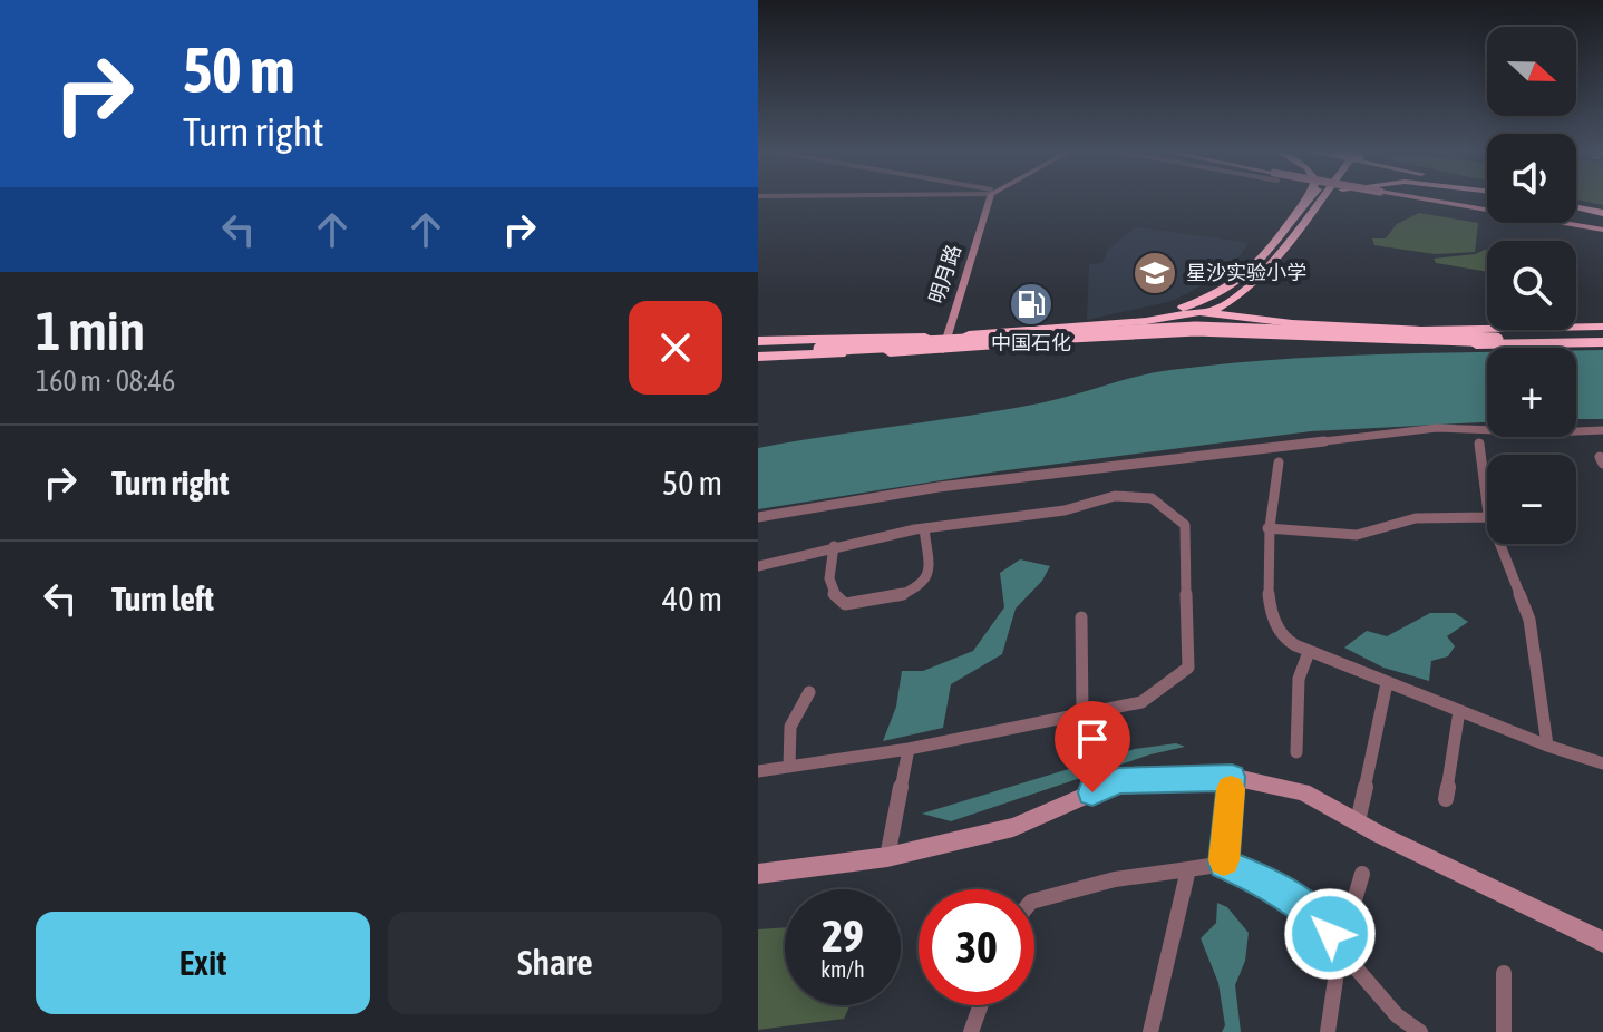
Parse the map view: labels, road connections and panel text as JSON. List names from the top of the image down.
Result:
{
  "streets": {
    "street": ["明月路"]
  },
  "places": {
    "school or university": ["星沙实验小学"],
    "fuel station": ["中国石化"]
  },
  "north": "right",
  "page": {
    "turn": ["50 m", "Turn right"],
    "map_buttons": ["+", "−"],
    "heading": ["1 min", "160 m · 08:46"],
    "list": [
      {
        "name": "Turn right",
        "value": "50 m"
      },
      {
        "name": "Turn left",
        "value": "40 m"
      }
    ],
    "speed": "29 km/h",
    "limit": "30",
    "buttons": ["Exit", "Share"]
  }
}
